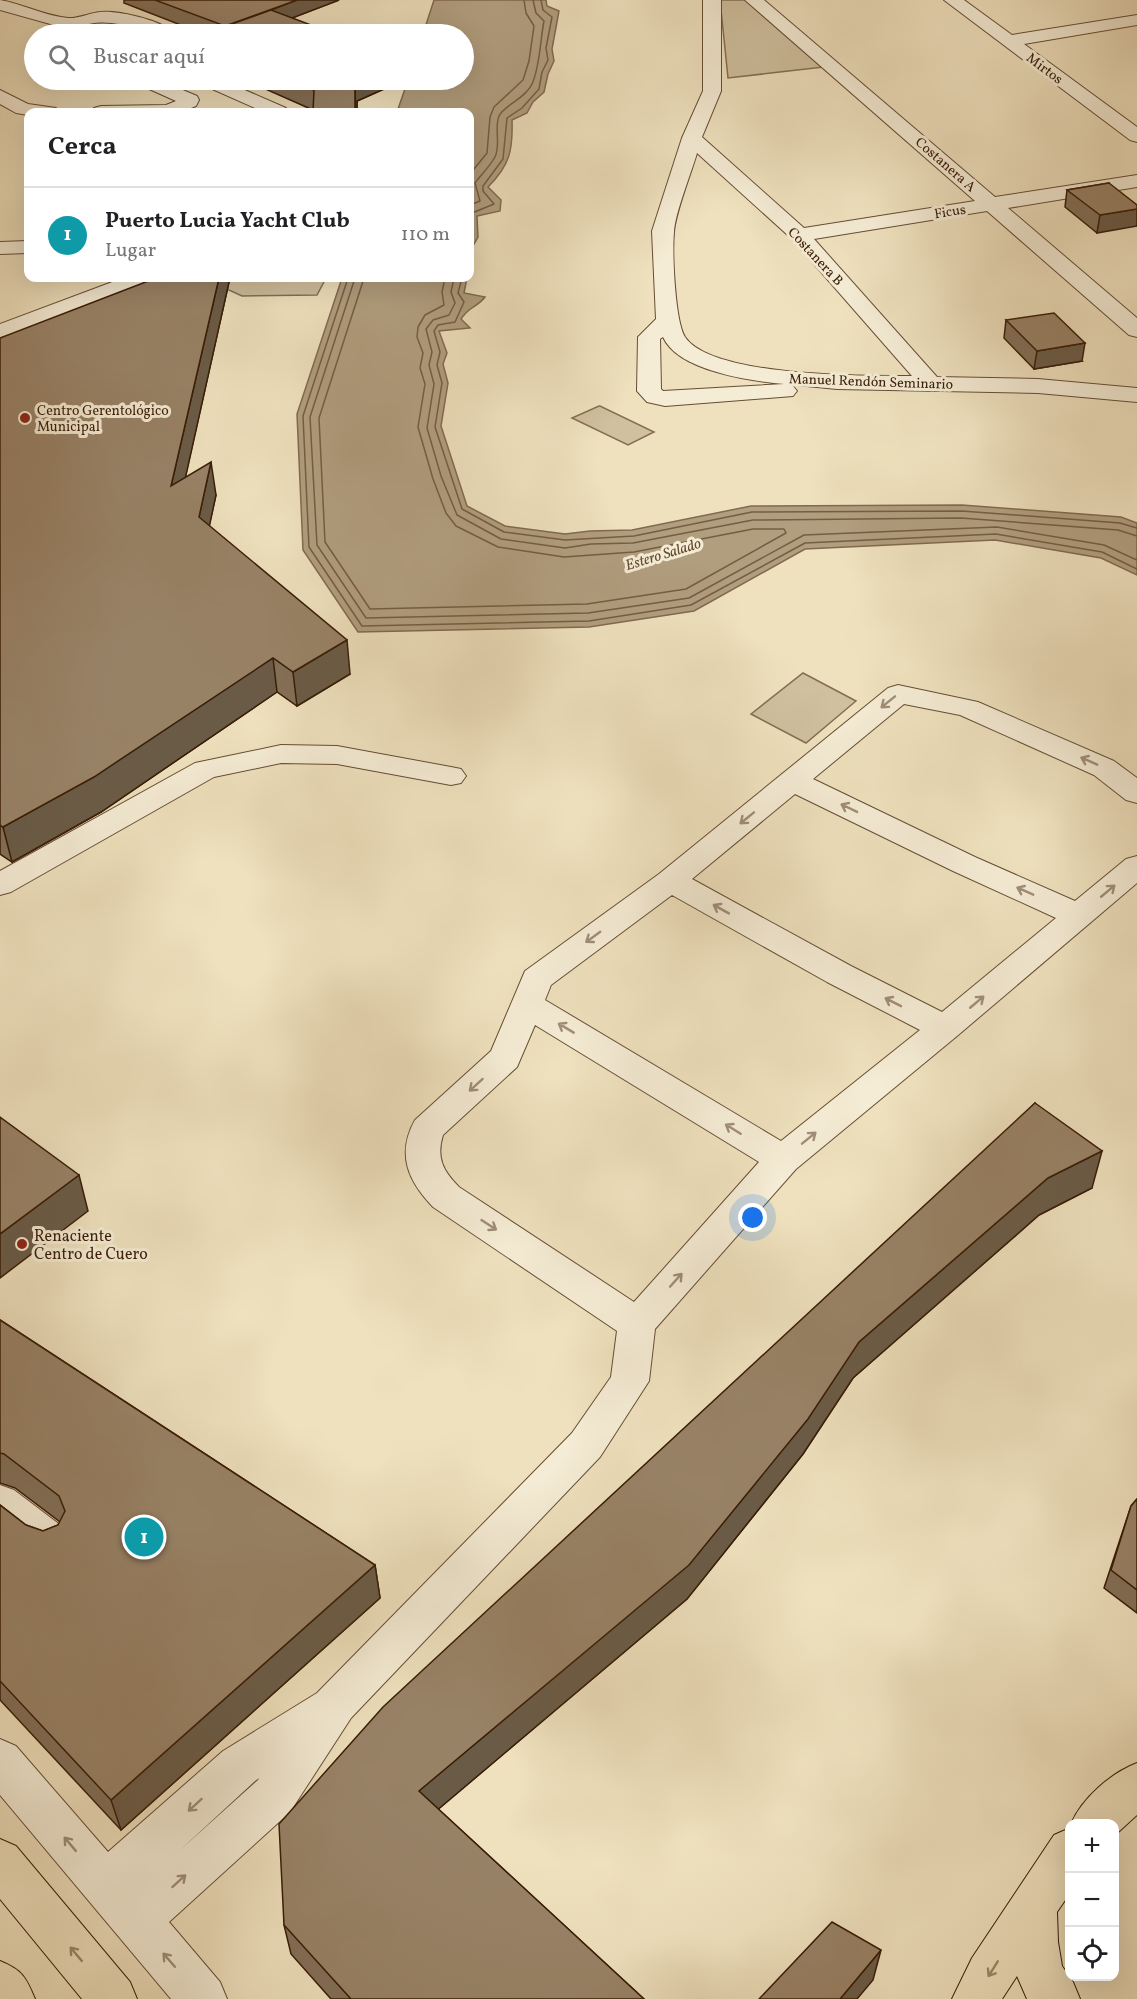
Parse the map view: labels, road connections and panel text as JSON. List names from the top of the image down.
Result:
{
  "streets": {
    "street": [
      "Mirtos",
      "Costanera A",
      "Ficus",
      "Costanera B",
      "Manuel Rendón Seminario"
    ]
  },
  "crossings": [
    ["Costanera A", "Ficus"],
    ["Ficus", "Costanera B"],
    ["Costanera B", "Manuel Rendón Seminario"]
  ],
  "water": ["Estero Salado"],
  "places": ["Centro Gerentológico Municipal", "Renaciente Centro de Cuero"],
  "page": {
    "search": "Buscar aquí",
    "heading": "Cerca",
    "list": [
      {
        "mark": "1",
        "name": "Puerto Lucia Yacht Club",
        "note": "Lugar",
        "value": "110 m"
      }
    ],
    "pins": "1",
    "map_buttons": ["+", "−"]
  }
}
